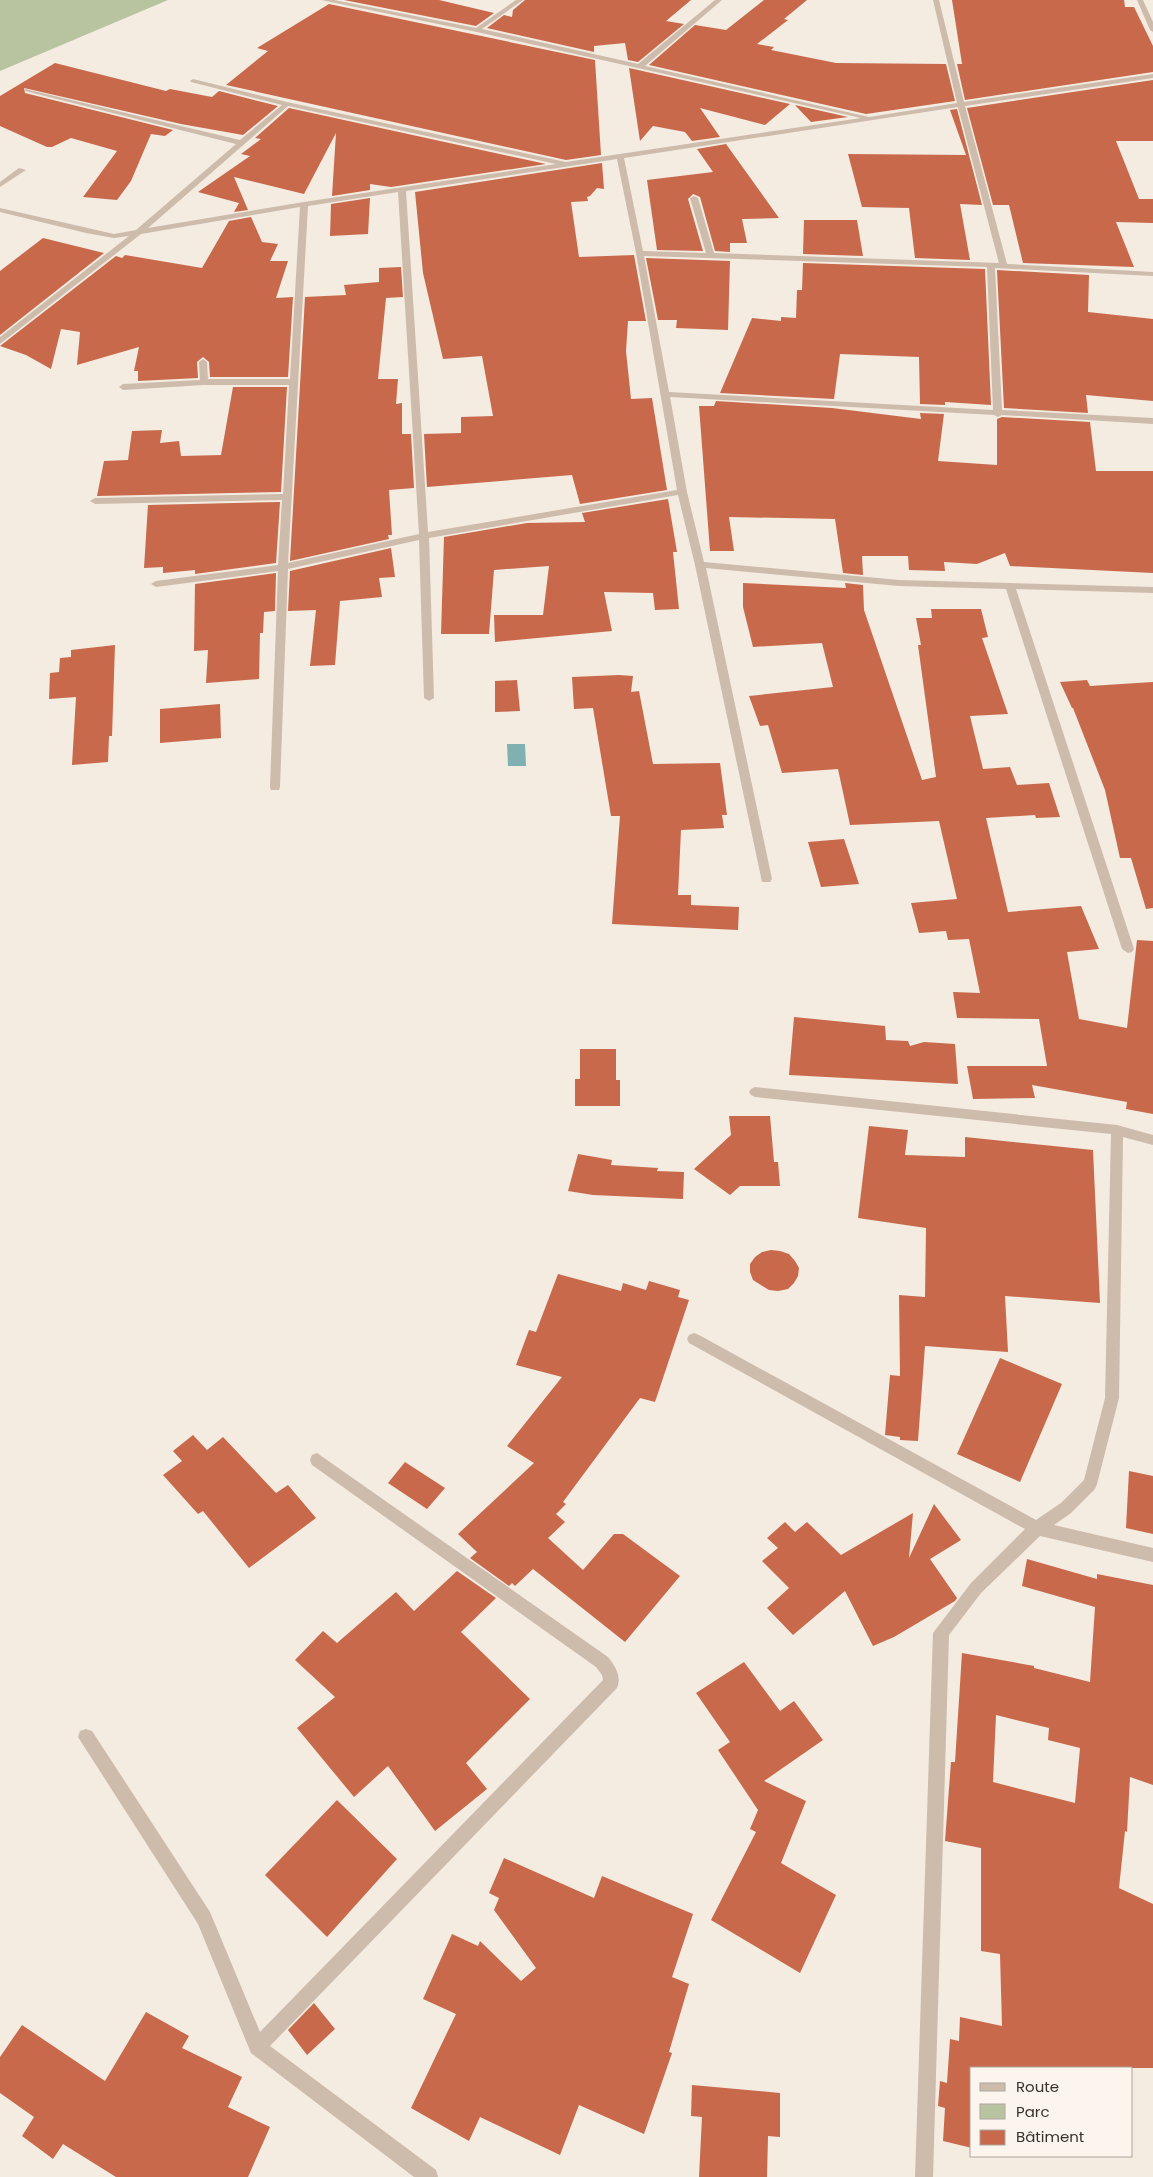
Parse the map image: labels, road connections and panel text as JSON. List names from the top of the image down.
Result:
{
  "legend": ["Route", "Parc", "Bâtiment"]
}
